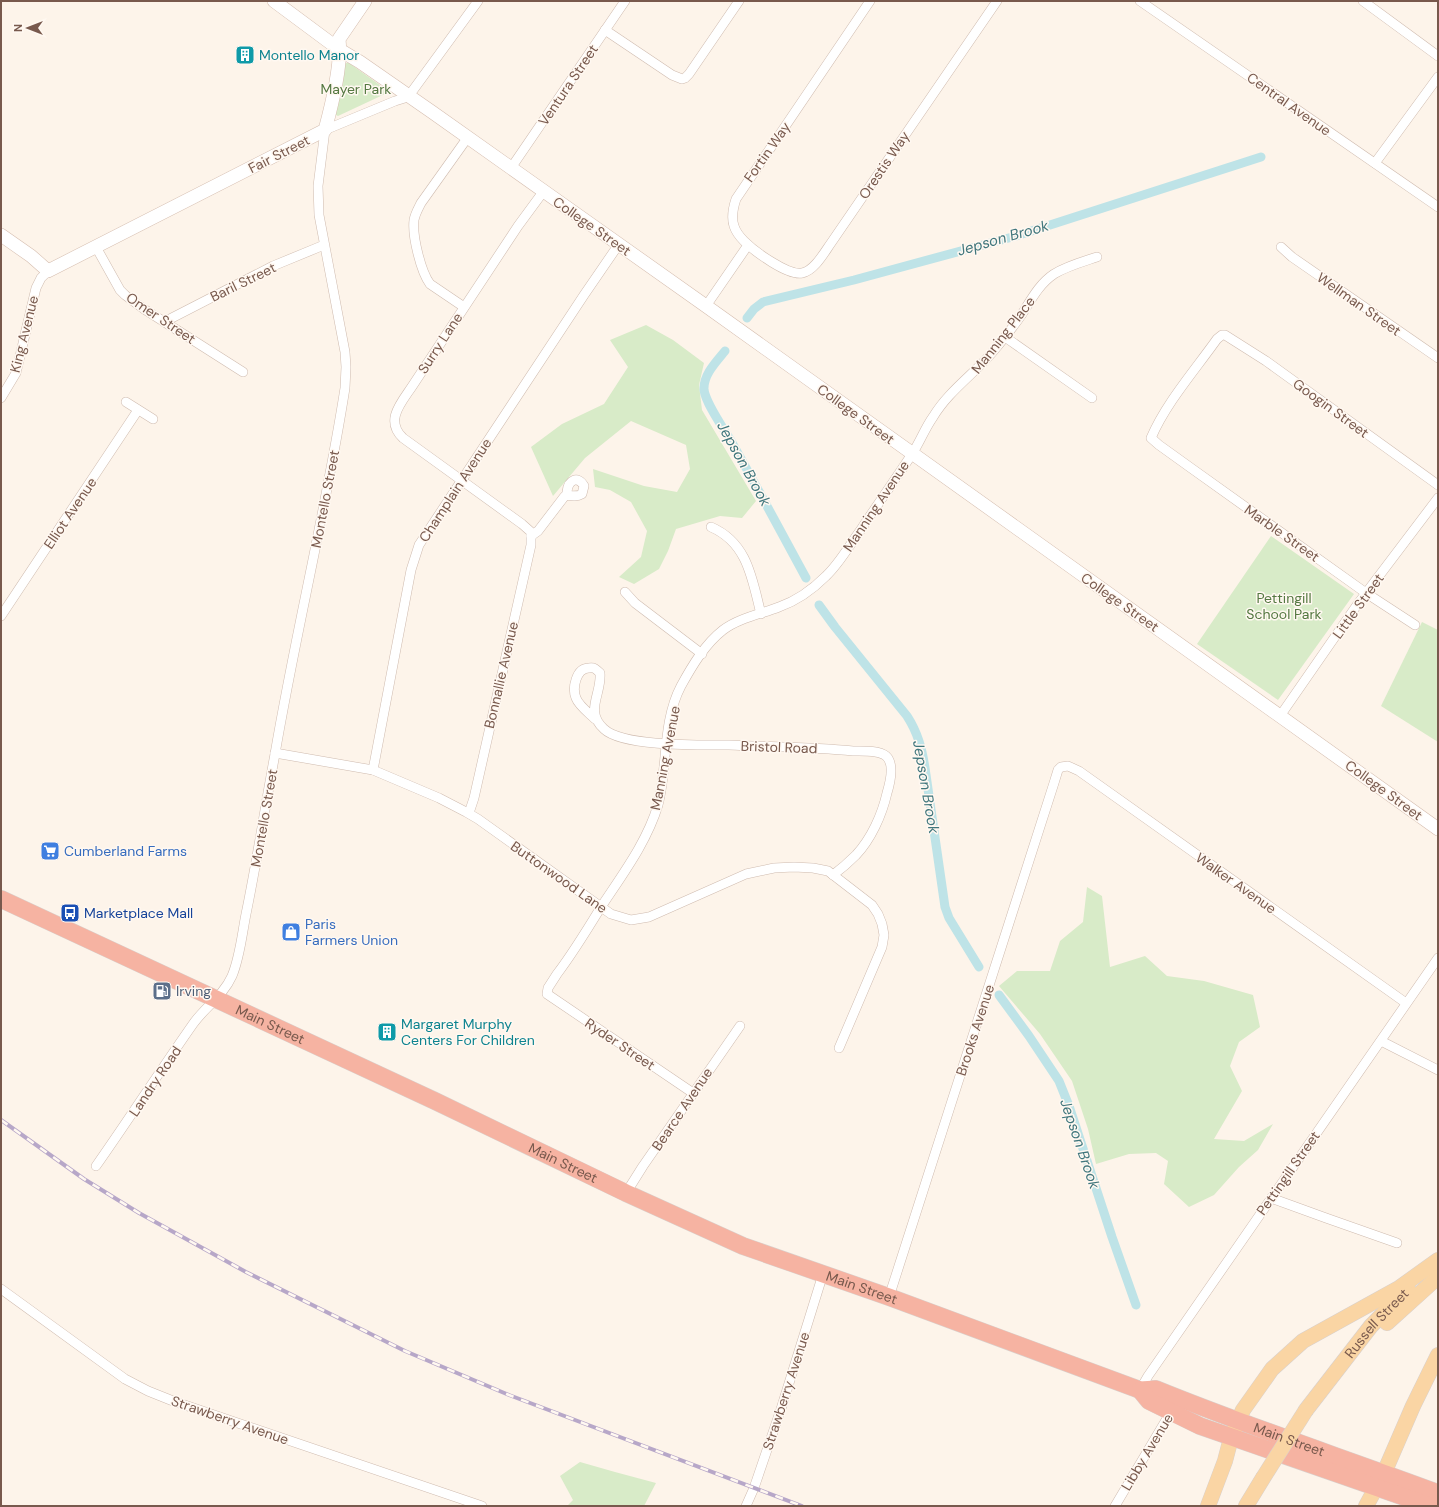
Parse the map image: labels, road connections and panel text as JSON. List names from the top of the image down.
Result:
{
  "streets": {
    "highway": ["Main Street"],
    "main road": ["Russell Street"],
    "street": [
      "Ventura Street",
      "Central Avenue",
      "Fortin Way",
      "Fair Street",
      "Orestis Way",
      "College Street",
      "Baril Street",
      "Wellman Street",
      "Omer Street",
      "King Avenue",
      "Manning Place",
      "Surry Lane",
      "Googin Street",
      "Champlain Avenue",
      "Montello Street",
      "Manning Avenue",
      "Elliot Avenue",
      "Marble Street",
      "Little Street",
      "Bonnallie Avenue",
      "Bristol Road",
      "Buttonwood Lane",
      "Walker Avenue",
      "Brooks Avenue",
      "Ryder Street",
      "Landry Road",
      "Bearce Avenue",
      "Pettingill Street",
      "Strawberry Avenue",
      "Libby Avenue"
    ]
  },
  "crossings": [
    ["Ventura Street", "College Street"],
    ["Fortin Way", "Orestis Way"],
    ["Fair Street", "College Street"],
    ["Fair Street", "Omer Street"],
    ["Fair Street", "King Avenue"],
    ["Fair Street", "Montello Street"],
    ["College Street", "Manning Place"],
    ["College Street", "Surry Lane"],
    ["College Street", "Champlain Avenue"],
    ["College Street", "Montello Street"],
    ["College Street", "Manning Avenue"],
    ["College Street", "Little Street"],
    ["Baril Street", "Omer Street"],
    ["Baril Street", "Montello Street"],
    ["Manning Place", "Manning Avenue"],
    ["Surry Lane", "Champlain Avenue"],
    ["Surry Lane", "Bonnallie Avenue"],
    ["Googin Street", "Marble Street"],
    ["Champlain Avenue", "Buttonwood Lane"],
    ["Montello Street", "Buttonwood Lane"],
    ["Montello Street", "Main Street"],
    ["Montello Street", "Landry Road"],
    ["Manning Avenue", "Bristol Road"],
    ["Manning Avenue", "Buttonwood Lane"],
    ["Manning Avenue", "Ryder Street"],
    ["Marble Street", "Little Street"],
    ["Bonnallie Avenue", "Buttonwood Lane"],
    ["Bristol Road", "Buttonwood Lane"],
    ["Walker Avenue", "Brooks Avenue"],
    ["Walker Avenue", "Pettingill Street"],
    ["Main Street", "Brooks Avenue"],
    ["Main Street", "Landry Road"],
    ["Main Street", "Bearce Avenue"],
    ["Main Street", "Pettingill Street"],
    ["Main Street", "Strawberry Avenue"],
    ["Main Street", "Libby Avenue"],
    ["Ryder Street", "Bearce Avenue"]
  ],
  "water": ["Jepson Brook"],
  "parks": ["Mayer Park", "Pettingill School Park"],
  "places": {
    "building": ["Montello Manor", "Margaret Murphy Centers For Children"],
    "supermarket": ["Cumberland Farms"],
    "bus stop": ["Marketplace Mall"],
    "shop": ["Paris Farmers Union"],
    "fuel station": ["Irving"]
  },
  "north": "left"
}
